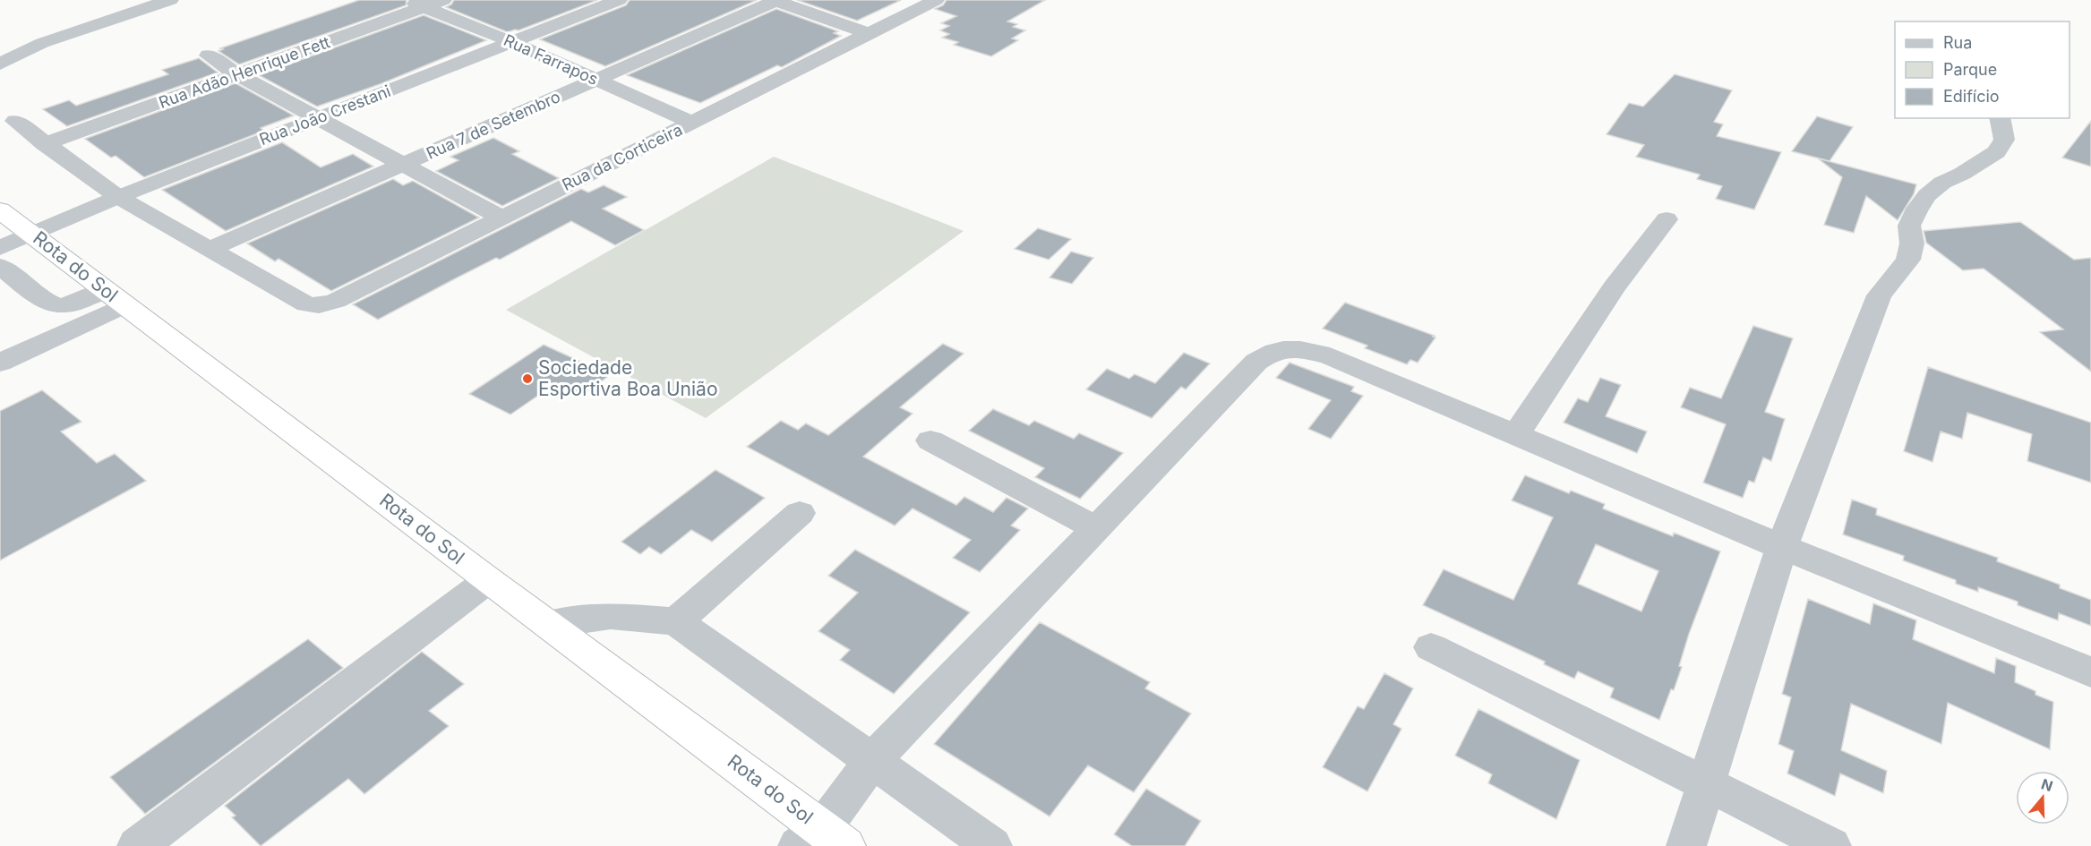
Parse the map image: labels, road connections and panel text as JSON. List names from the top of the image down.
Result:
{
  "streets": {
    "highway": ["Rota do Sol"],
    "street": [
      "Rua Farrapos",
      "Rua Adão Henrique Fett",
      "Rua João Crestani",
      "Rua 7 de Setembro",
      "Rua da Corticeira"
    ]
  },
  "crossings": [
    ["Rua Farrapos", "Rua Adão Henrique Fett"],
    ["Rua Farrapos", "Rua João Crestani"],
    ["Rua Farrapos", "Rua 7 de Setembro"],
    ["Rua Farrapos", "Rua da Corticeira"],
    ["Rua João Crestani", "Rota do Sol"],
    ["Rua 7 de Setembro", "Rua da Corticeira"]
  ],
  "places": ["Sociedade Esportiva Boa União"],
  "legend": ["Rua", "Parque", "Edifício"],
  "north": "top"
}
